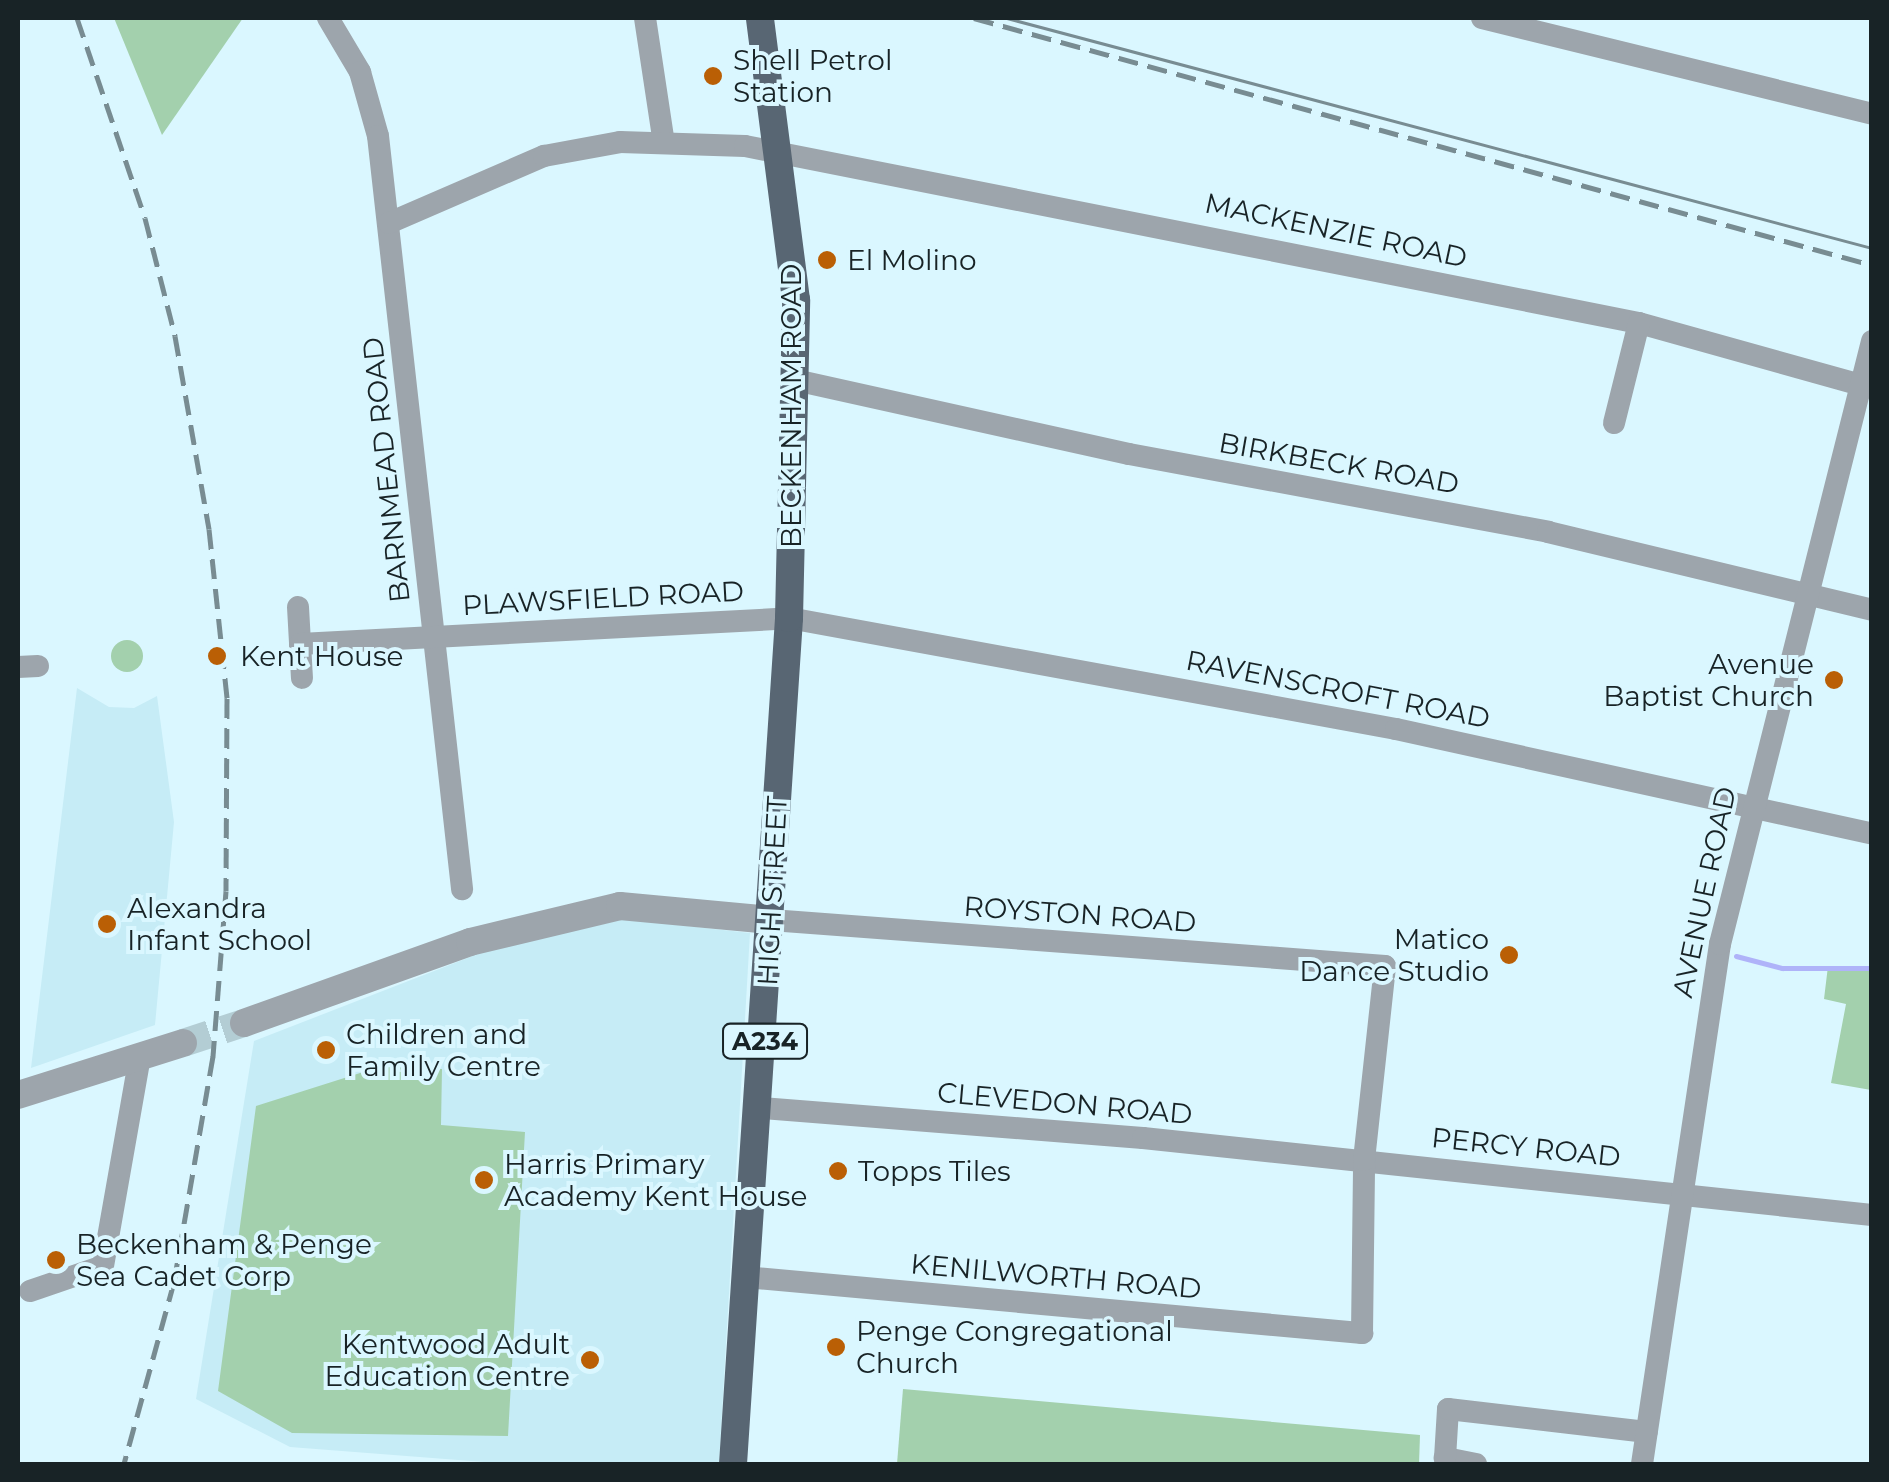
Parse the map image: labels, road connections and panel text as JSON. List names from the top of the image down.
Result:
{
  "streets": {
    "main road": ["BECKENHAM ROAD", "HIGH STREET", "A234"],
    "street": [
      "MACKENZIE ROAD",
      "BIRKBECK ROAD",
      "BARNMEAD ROAD",
      "PLAWSFIELD ROAD",
      "RAVENSCROFT ROAD",
      "AVENUE ROAD",
      "ROYSTON ROAD",
      "CLEVEDON ROAD",
      "PERCY ROAD",
      "KENILWORTH ROAD"
    ]
  },
  "crossings": [
    ["MACKENZIE ROAD", "BECKENHAM ROAD"],
    ["MACKENZIE ROAD", "AVENUE ROAD"],
    ["BECKENHAM ROAD", "BIRKBECK ROAD"],
    ["BECKENHAM ROAD", "PLAWSFIELD ROAD"],
    ["BECKENHAM ROAD", "RAVENSCROFT ROAD"],
    ["BECKENHAM ROAD", "HIGH STREET"],
    ["BIRKBECK ROAD", "AVENUE ROAD"],
    ["BARNMEAD ROAD", "PLAWSFIELD ROAD"],
    ["PLAWSFIELD ROAD", "RAVENSCROFT ROAD"],
    ["PLAWSFIELD ROAD", "HIGH STREET"],
    ["RAVENSCROFT ROAD", "HIGH STREET"],
    ["RAVENSCROFT ROAD", "AVENUE ROAD"],
    ["HIGH STREET", "ROYSTON ROAD"],
    ["HIGH STREET", "CLEVEDON ROAD"],
    ["HIGH STREET", "KENILWORTH ROAD"],
    ["AVENUE ROAD", "PERCY ROAD"],
    ["ROYSTON ROAD", "CLEVEDON ROAD"],
    ["ROYSTON ROAD", "PERCY ROAD"],
    ["ROYSTON ROAD", "KENILWORTH ROAD"],
    ["CLEVEDON ROAD", "PERCY ROAD"],
    ["CLEVEDON ROAD", "KENILWORTH ROAD"],
    ["PERCY ROAD", "KENILWORTH ROAD"]
  ],
  "places": [
    "Shell Petrol Station",
    "El Molino",
    "Kent House",
    "Avenue Baptist Church",
    "Alexandra Infant School",
    "Matico Dance Studio",
    "Children and Family Centre",
    "Topps Tiles",
    "Harris Primary Academy Kent House",
    "Beckenham & Penge Sea Cadet Corp",
    "Penge Congregational Church",
    "Kentwood Adult Education Centre"
  ]
}
